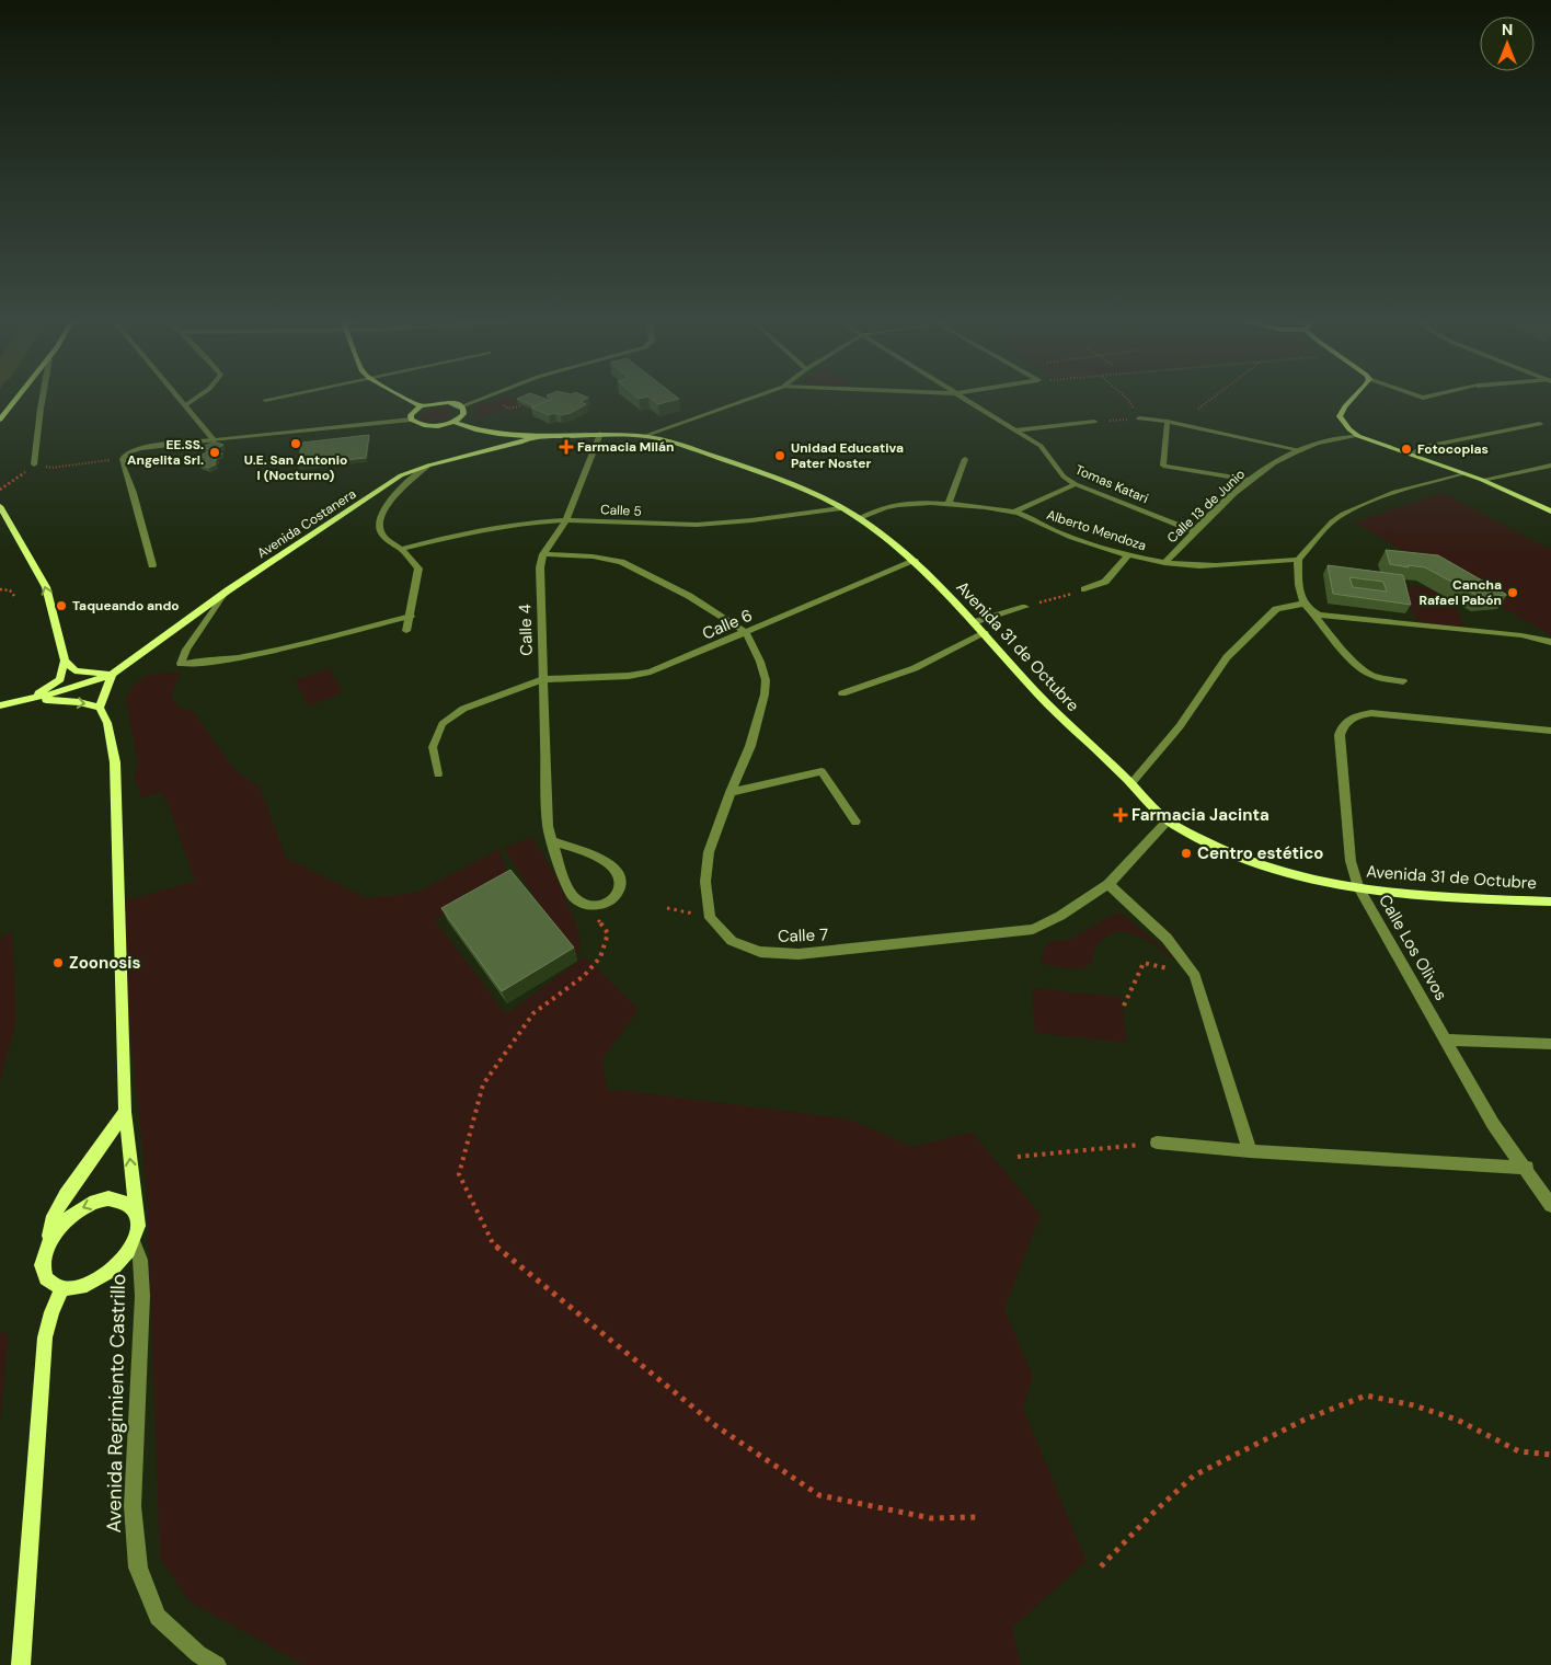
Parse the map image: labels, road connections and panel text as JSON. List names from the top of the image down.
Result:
{
  "streets": {
    "main road": ["Avenida Costanera", "Avenida 31 de Octubre"],
    "street": [
      "Tomas Katari",
      "Calle 13 de Junio",
      "Calle 5",
      "Alberto Mendoza",
      "Calle 6",
      "Calle 4",
      "Calle 7",
      "Calle Los Olivos",
      "Avenida Regimiento Castrillo"
    ]
  },
  "crossings": [
    ["Tomas Katari", "Calle 13 de Junio"],
    ["Calle 13 de Junio", "Alberto Mendoza"],
    ["Calle 5", "Calle 4"],
    ["Calle 5", "Avenida 31 de Octubre"],
    ["Avenida Costanera", "Avenida 31 de Octubre"],
    ["Alberto Mendoza", "Avenida 31 de Octubre"],
    ["Calle 6", "Calle 4"],
    ["Calle 6", "Avenida 31 de Octubre"],
    ["Calle 4", "Avenida 31 de Octubre"],
    ["Avenida 31 de Octubre", "Calle 7"],
    ["Avenida 31 de Octubre", "Calle Los Olivos"]
  ],
  "places": {
    "other": [
      "U.E. San Antonio I (Nocturno)",
      "Fotocopias",
      "EE.SS. Angelita Srl.",
      "Unidad Educativa Pater Noster",
      "Cancha Rafael Pabón",
      "Taqueando ando",
      "Centro estético",
      "Zoonosis"
    ],
    "health": ["Farmacia Milán", "Farmacia Jacinta"]
  },
  "north": "top"
}
